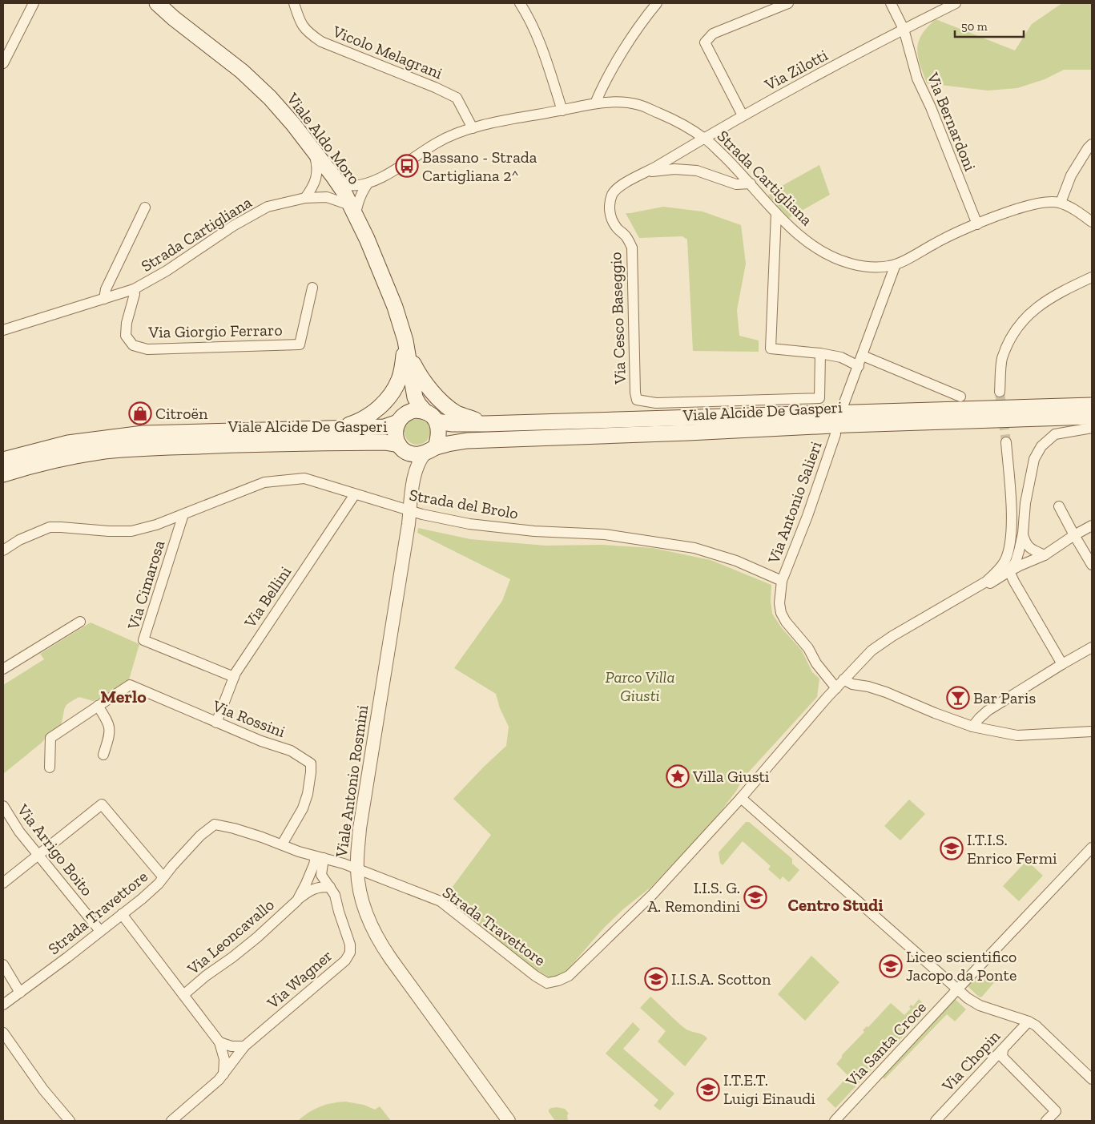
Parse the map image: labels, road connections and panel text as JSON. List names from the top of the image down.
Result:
{
  "streets": {
    "main road": ["Viale Aldo Moro", "Viale Alcide De Gasperi"],
    "street": [
      "Vicolo Melagrani",
      "Via Zilotti",
      "Via Bernardoni",
      "Strada Cartigliana",
      "Via Cesco Baseggio",
      "Via Giorgio Ferraro",
      "Via Antonio Salieri",
      "Strada del Brolo",
      "Via Cimarosa",
      "Via Bellini",
      "Via Rossini",
      "Viale Antonio Rosmini",
      "Via Arrigo Boito",
      "Strada Travettore",
      "Via Leoncavallo",
      "Via Wagner",
      "Via Santa Croce",
      "Via Chopin"
    ]
  },
  "crossings": [
    ["Vicolo Melagrani", "Strada Cartigliana"],
    ["Via Zilotti", "Via Bernardoni"],
    ["Via Zilotti", "Strada Cartigliana"],
    ["Via Zilotti", "Via Cesco Baseggio"],
    ["Via Bernardoni", "Strada Cartigliana"],
    ["Viale Aldo Moro", "Strada Cartigliana"],
    ["Viale Aldo Moro", "Viale Alcide De Gasperi"],
    ["Viale Aldo Moro", "Viale Antonio Rosmini"],
    ["Strada Cartigliana", "Via Cesco Baseggio"],
    ["Strada Cartigliana", "Via Giorgio Ferraro"],
    ["Viale Alcide De Gasperi", "Viale Antonio Rosmini"],
    ["Via Antonio Salieri", "Strada del Brolo"],
    ["Strada del Brolo", "Via Cimarosa"],
    ["Strada del Brolo", "Via Bellini"],
    ["Strada del Brolo", "Viale Antonio Rosmini"],
    ["Via Cimarosa", "Via Bellini"],
    ["Via Bellini", "Via Rossini"],
    ["Via Rossini", "Strada Travettore"],
    ["Viale Antonio Rosmini", "Strada Travettore"],
    ["Via Arrigo Boito", "Strada Travettore"],
    ["Strada Travettore", "Via Leoncavallo"],
    ["Strada Travettore", "Via Wagner"],
    ["Via Leoncavallo", "Via Wagner"]
  ],
  "districts": ["Merlo", "Centro Studi"],
  "parks": ["Parco Villa Giusti"],
  "places": {
    "bus stop": ["Bassano - Strada Cartigliana 2^"],
    "shop": ["Citroën"],
    "bar": ["Bar Paris"],
    "place": ["Villa Giusti"],
    "school or university": [
      "I.T.I.S. Enrico Fermi",
      "I.I.S. G. A. Remondini",
      "Liceo scientifico Jacopo da Ponte",
      "I.I.S.A. Scotton",
      "I.T.E.T. Luigi Einaudi"
    ]
  },
  "scale_bar": "50 m"
}
